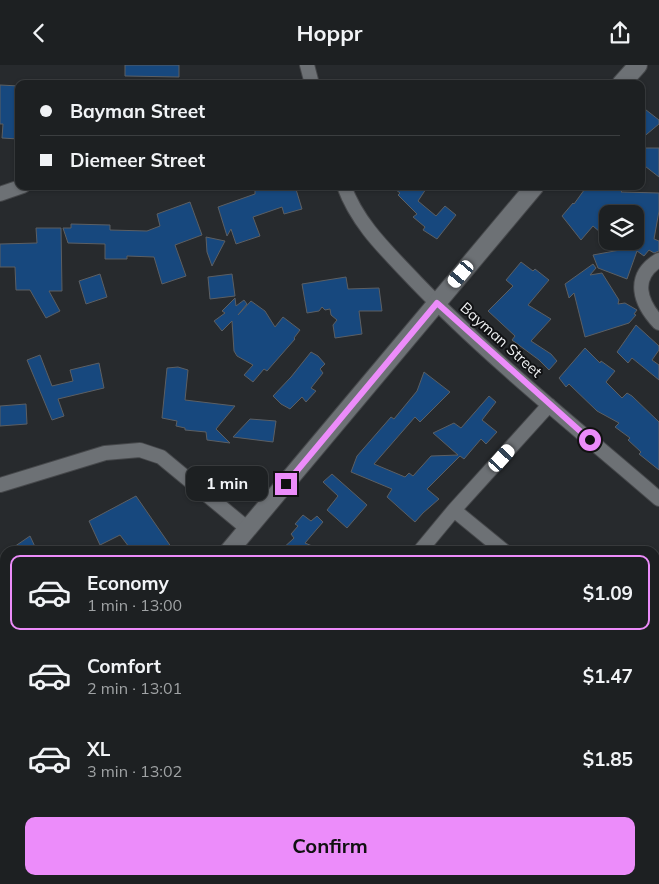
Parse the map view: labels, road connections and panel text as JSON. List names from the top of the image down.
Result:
{
  "streets": {
    "street": ["Bayman Street"]
  },
  "page": {
    "header": "Hoppr",
    "banner": ["Bayman Street", "Diemeer Street"],
    "bubble": "1 min",
    "list": [
      {
        "name": "Economy",
        "note": "1 min · 13:00",
        "value": "$1.09"
      },
      {
        "name": "Comfort",
        "note": "2 min · 13:01",
        "value": "$1.47"
      },
      {
        "name": "XL",
        "note": "3 min · 13:02",
        "value": "$1.85"
      }
    ],
    "buttons": "Confirm"
  }
}
